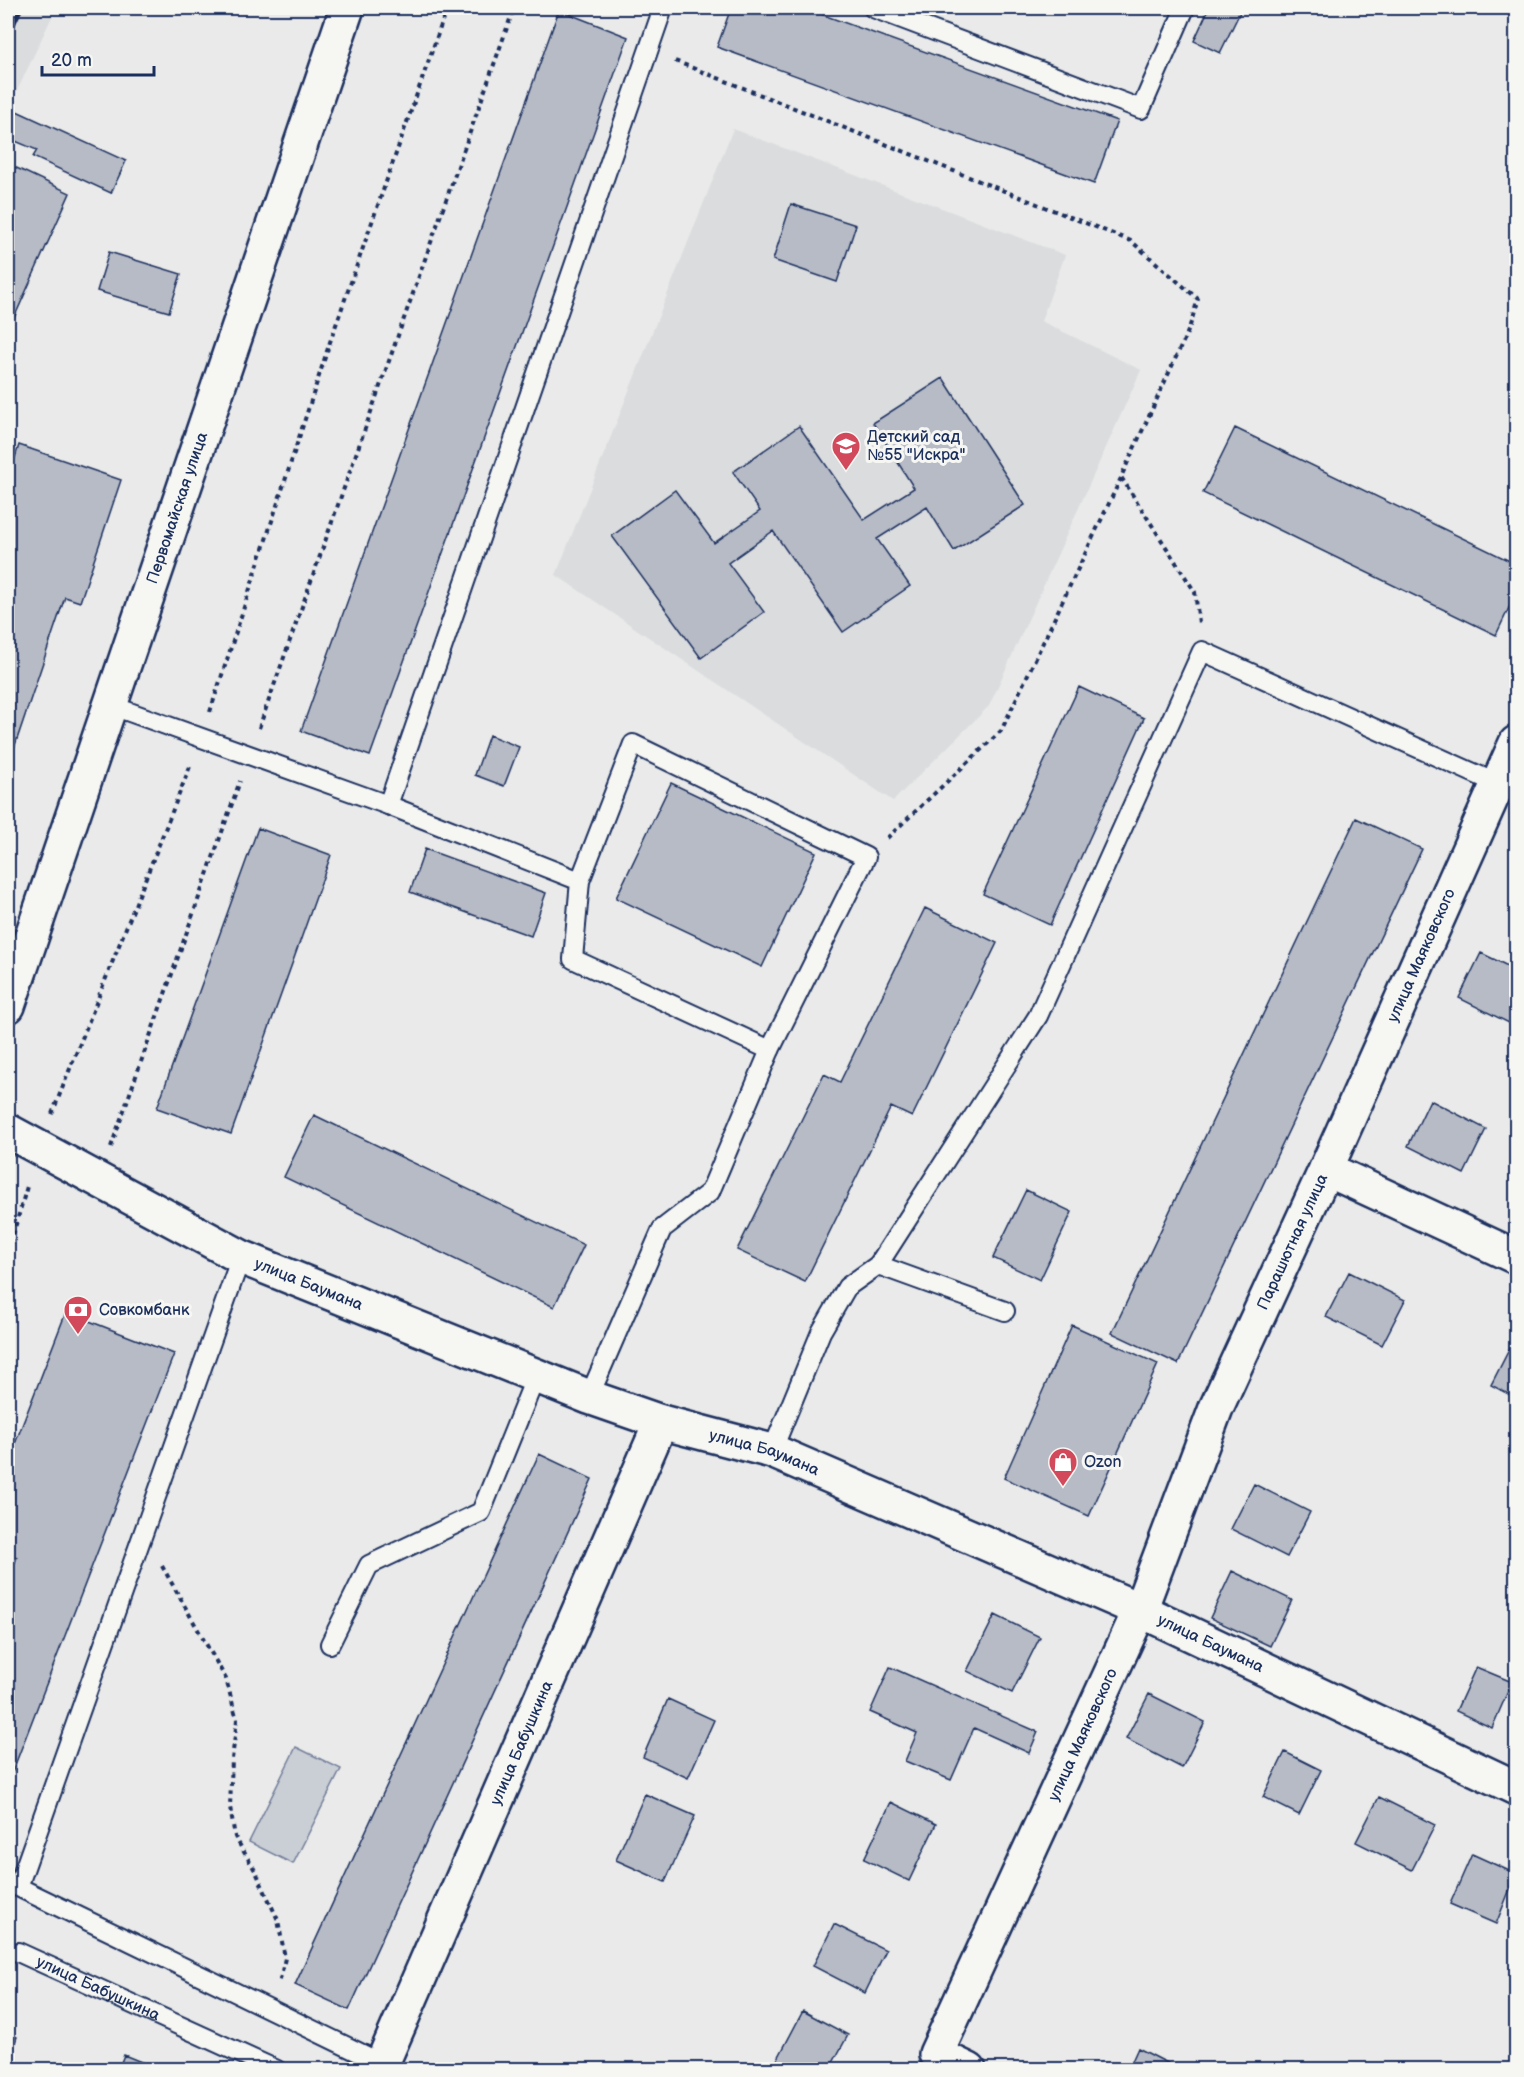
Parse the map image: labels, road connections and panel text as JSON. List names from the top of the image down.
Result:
{
  "streets": {
    "street": [
      "Первомайская улица",
      "улица Маяковского",
      "Парашютная улица",
      "улица Баумана",
      "улица Бабушкина"
    ]
  },
  "crossings": [
    ["улица Маяковского", "Парашютная улица"],
    ["улица Маяковского", "улица Баумана"],
    ["улица Баумана", "улица Бабушкина"]
  ],
  "places": {
    "school or university": ["Детский сад №55 \"Искра\""],
    "bank": ["Совкомбанк"],
    "shop": ["Ozon"]
  },
  "scale_bar": "20 m"
}
